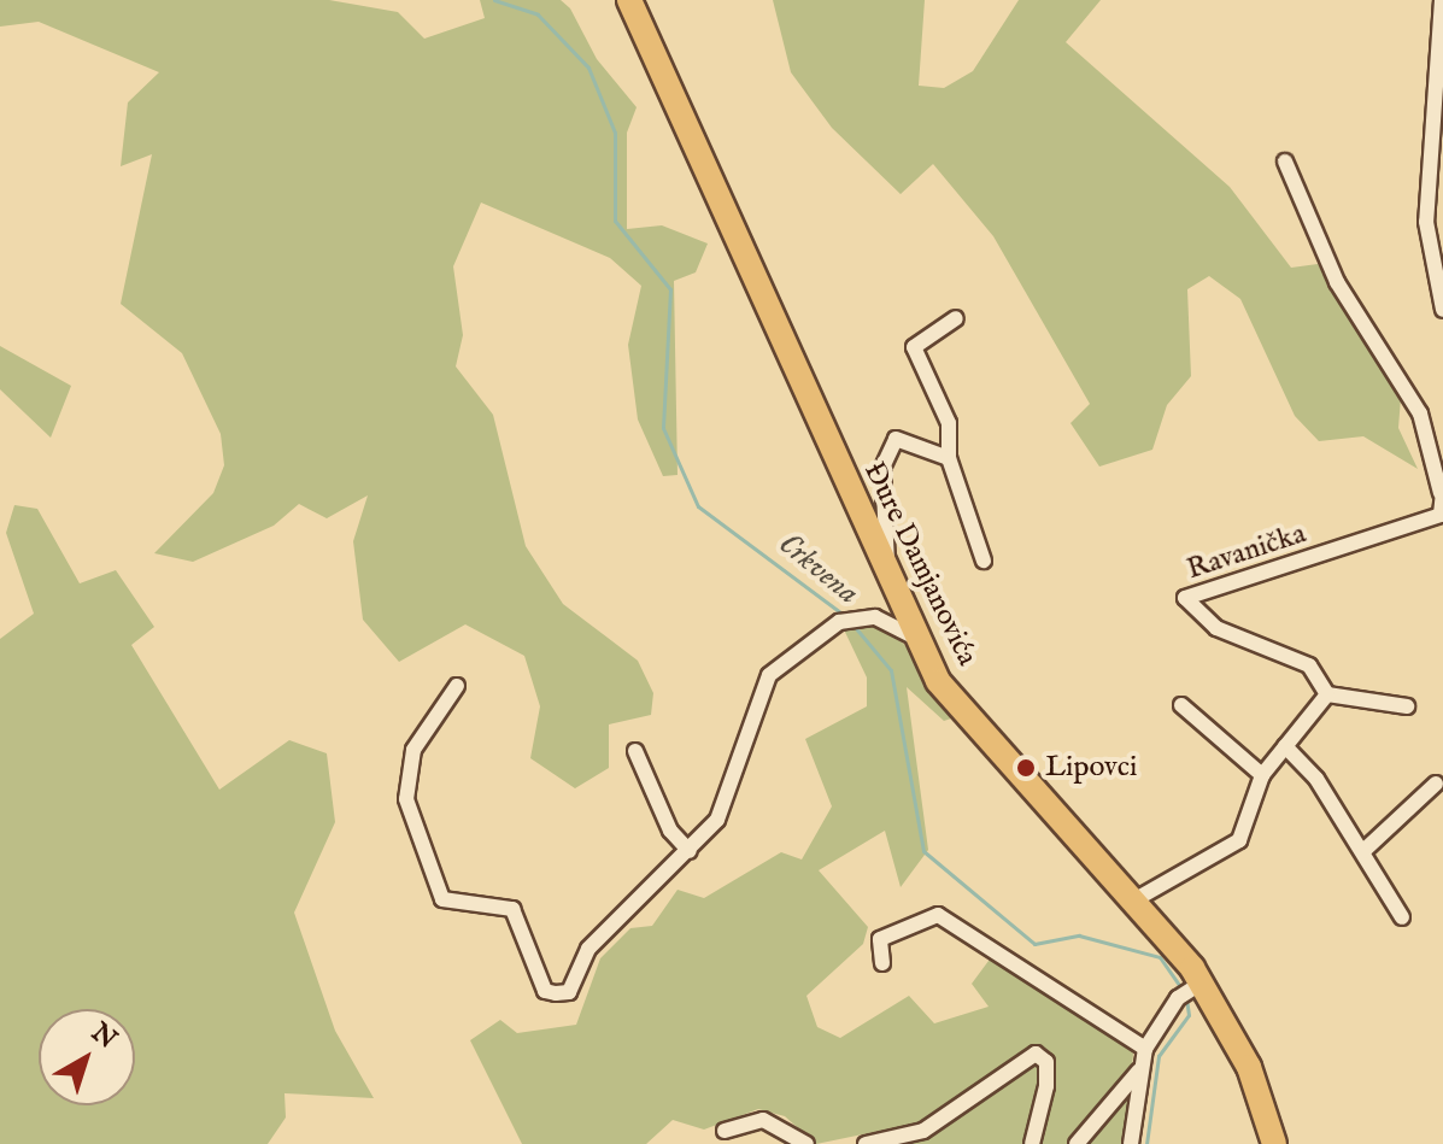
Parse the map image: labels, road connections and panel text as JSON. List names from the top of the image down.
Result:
{
  "streets": {
    "main road": ["Đure Damjanovića"],
    "street": ["Ravanička"]
  },
  "water": ["Crkvena"],
  "places": ["Lipovci"],
  "north": "top right"
}
